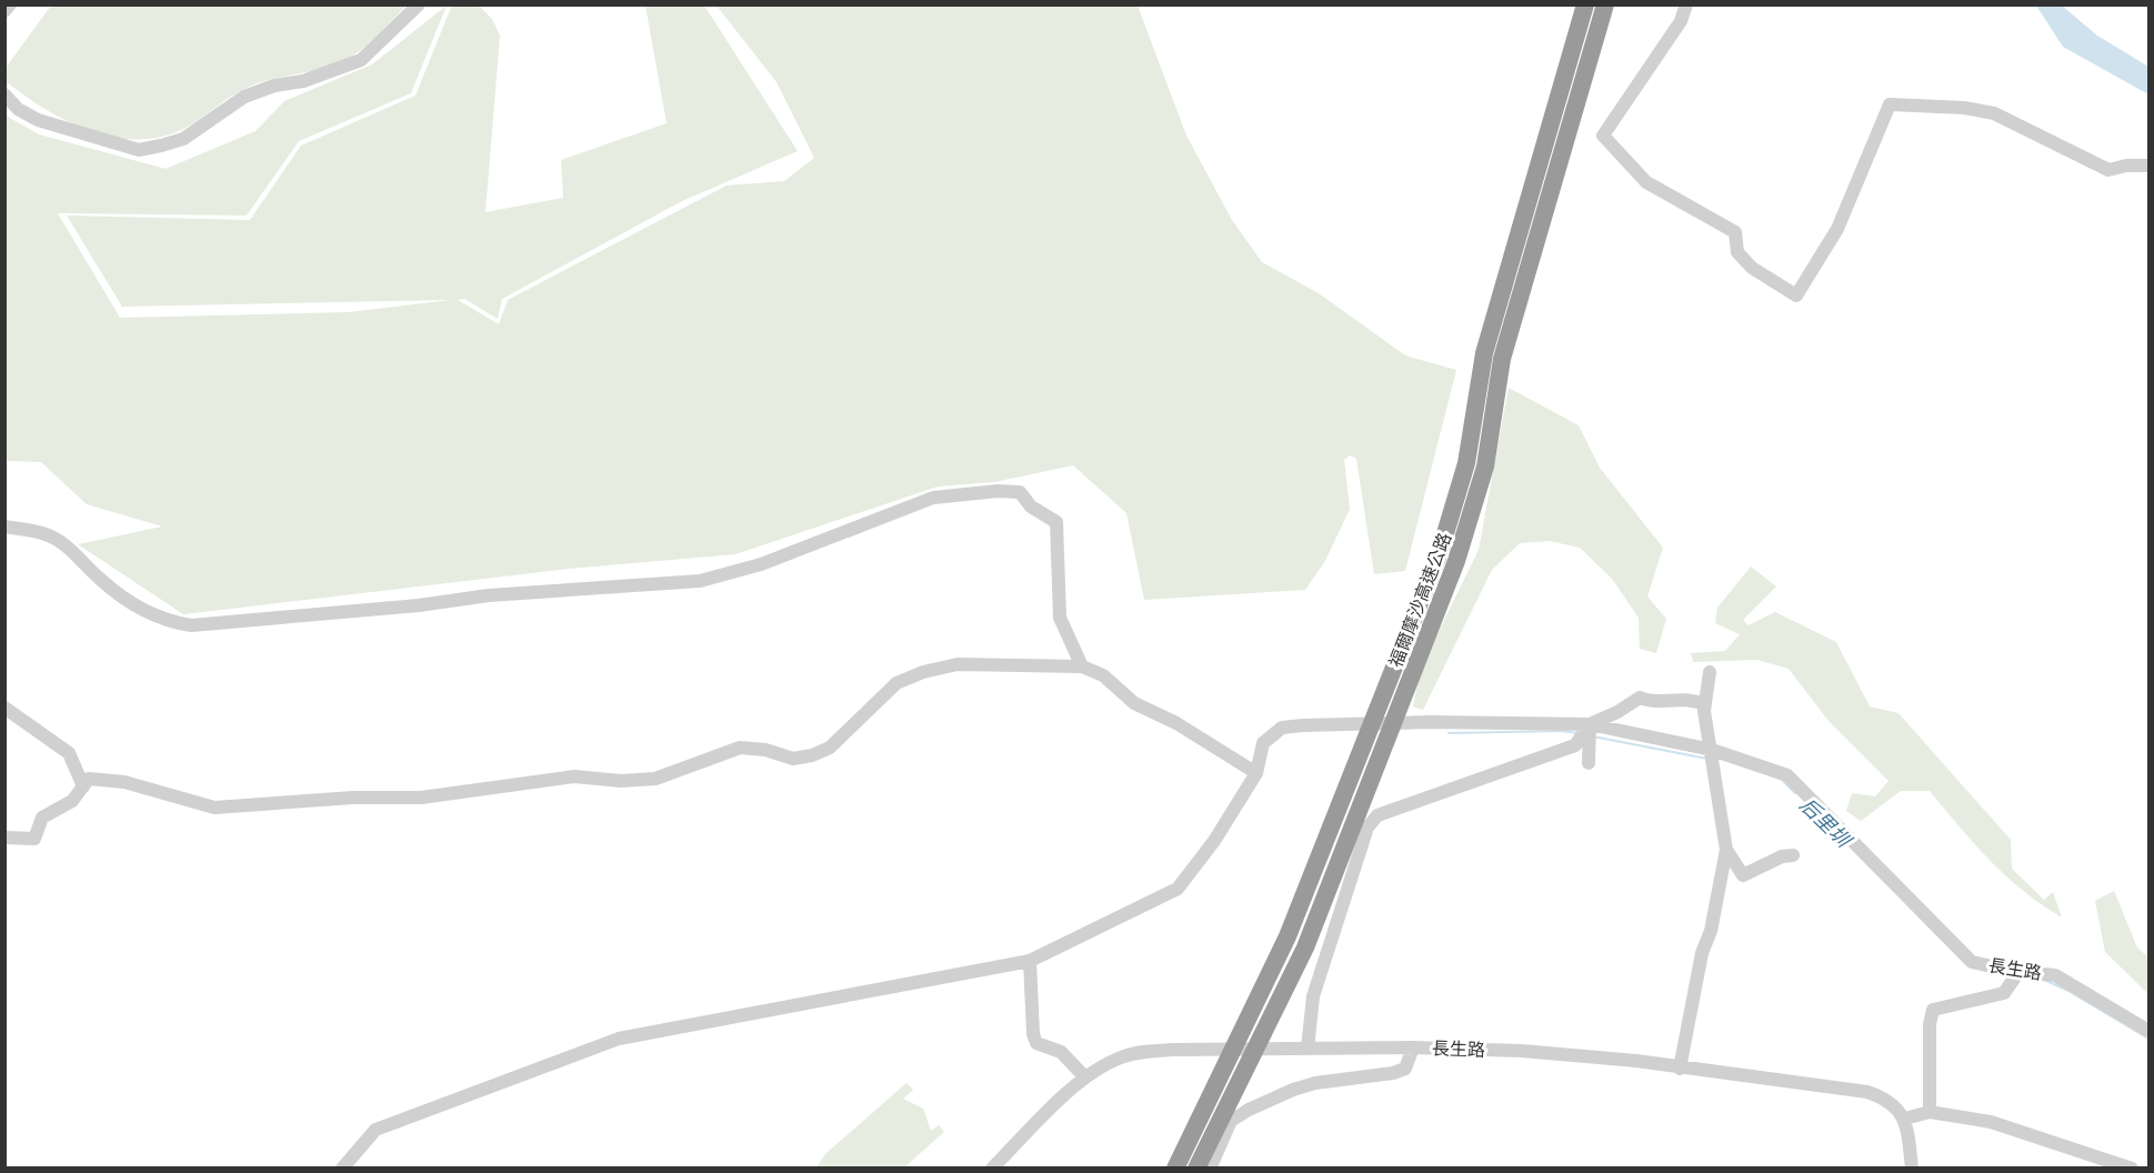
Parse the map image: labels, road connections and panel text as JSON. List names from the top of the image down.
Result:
{
  "streets": {
    "highway": ["福爾摩沙高速公路"],
    "street": ["長生路"]
  },
  "water": ["后里圳"]
}
